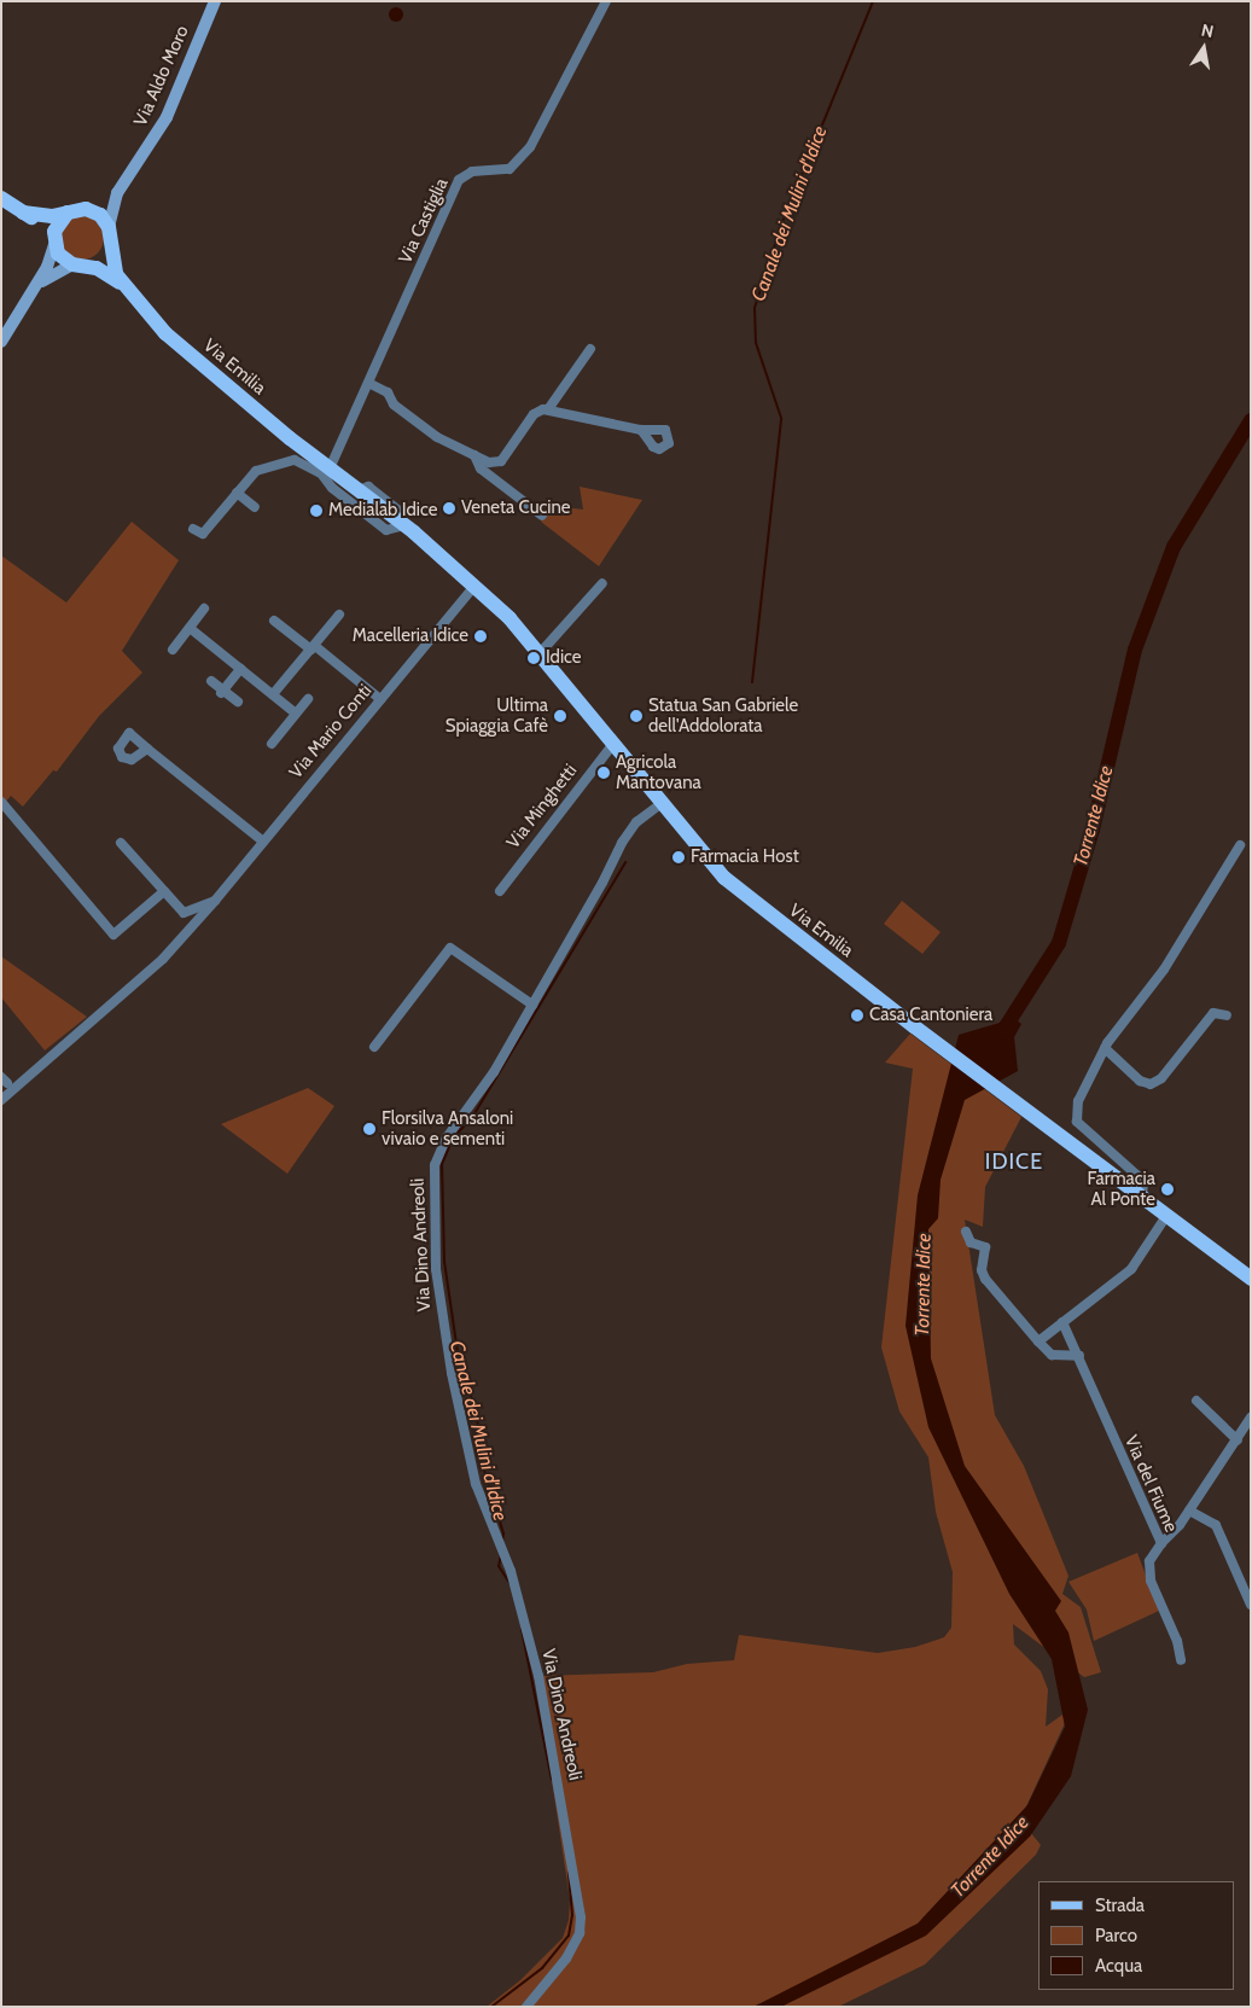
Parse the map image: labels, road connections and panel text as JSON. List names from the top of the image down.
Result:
{
  "streets": {
    "main road": ["Via Emilia"],
    "street": [
      "Via Aldo Moro",
      "Via Castiglia",
      "Via Mario Conti",
      "Via Minghetti",
      "Via Dino Andreoli",
      "Via del Fiume"
    ]
  },
  "crossings": [
    ["Via Aldo Moro", "Via Emilia"],
    ["Via Castiglia", "Via Emilia"],
    ["Via Emilia", "Via Mario Conti"],
    ["Via Emilia", "Via Minghetti"],
    ["Via Emilia", "Via Dino Andreoli"]
  ],
  "districts": ["IDICE"],
  "water": ["Canale dei Mulini d'Idice", "Torrente Idice"],
  "places": [
    "Veneta Cucine",
    "Medialab Idice",
    "Macelleria Idice",
    "Idice",
    "Ultima Spiaggia Cafè",
    "Statua San Gabriele dell'Addolorata",
    "Agricola Mantovana",
    "Farmacia Host",
    "Casa Cantoniera",
    "Florsilva Ansaloni vivaio e sementi",
    "Farmacia Al Ponte"
  ],
  "legend": ["Strada", "Parco", "Acqua"],
  "north": "top"
}
